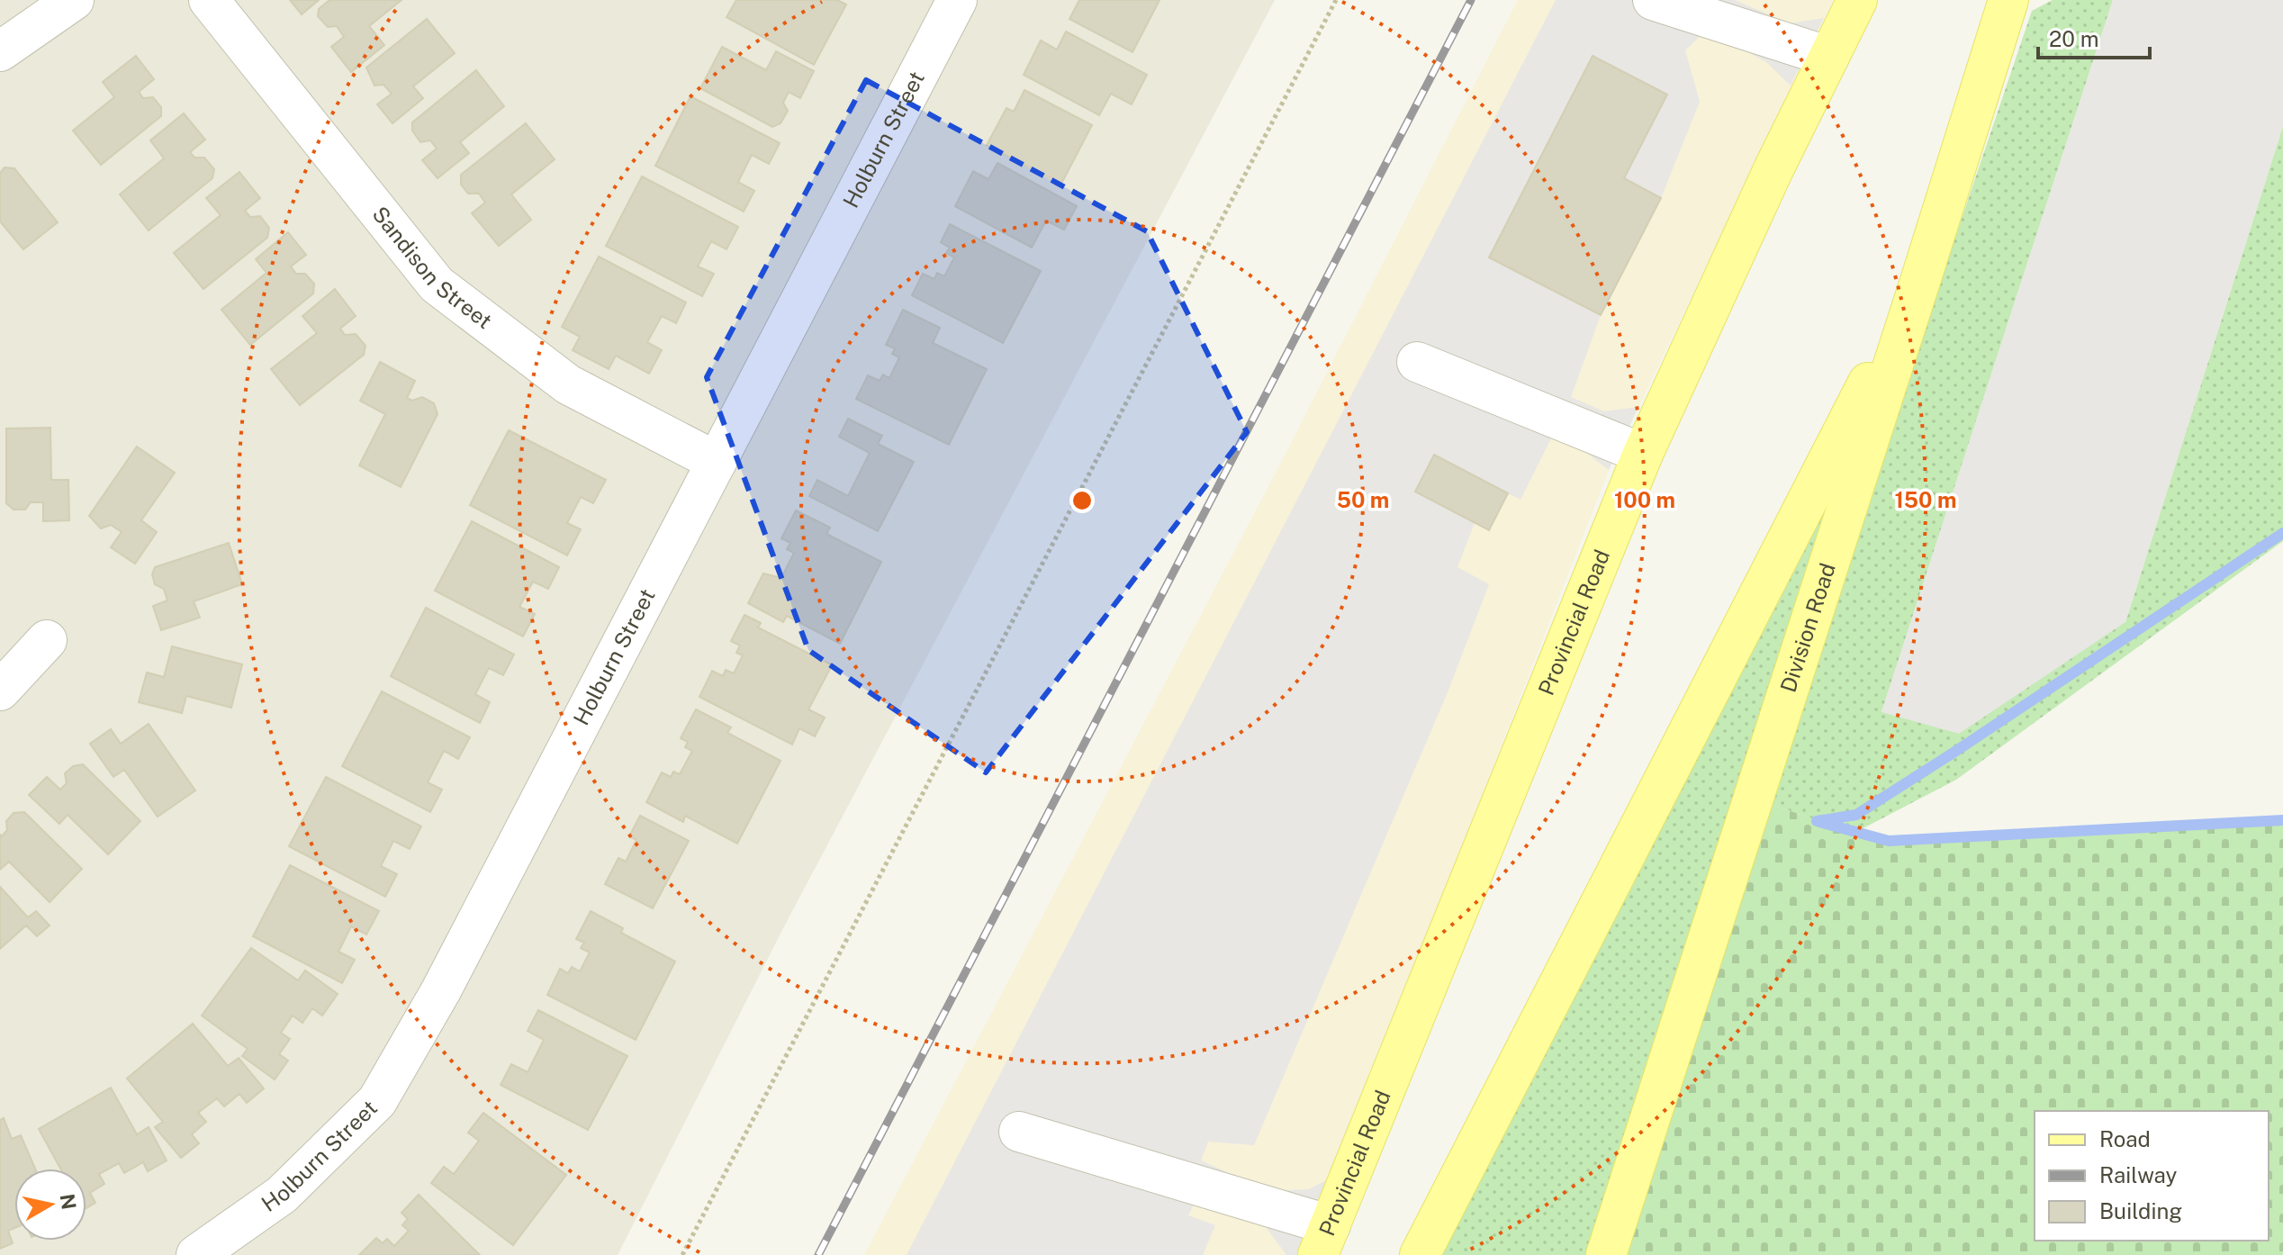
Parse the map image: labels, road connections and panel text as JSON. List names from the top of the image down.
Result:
{
  "streets": {
    "main road": ["Provincial Road", "Division Road"],
    "street": ["Holburn Street", "Sandison Street"]
  },
  "crossings": [
    ["Holburn Street", "Sandison Street"]
  ],
  "legend": ["Road", "Railway", "Building"],
  "scale_bar": "20 m",
  "north": "right",
  "rings": ["50 m", "100 m", "150 m"]
}
